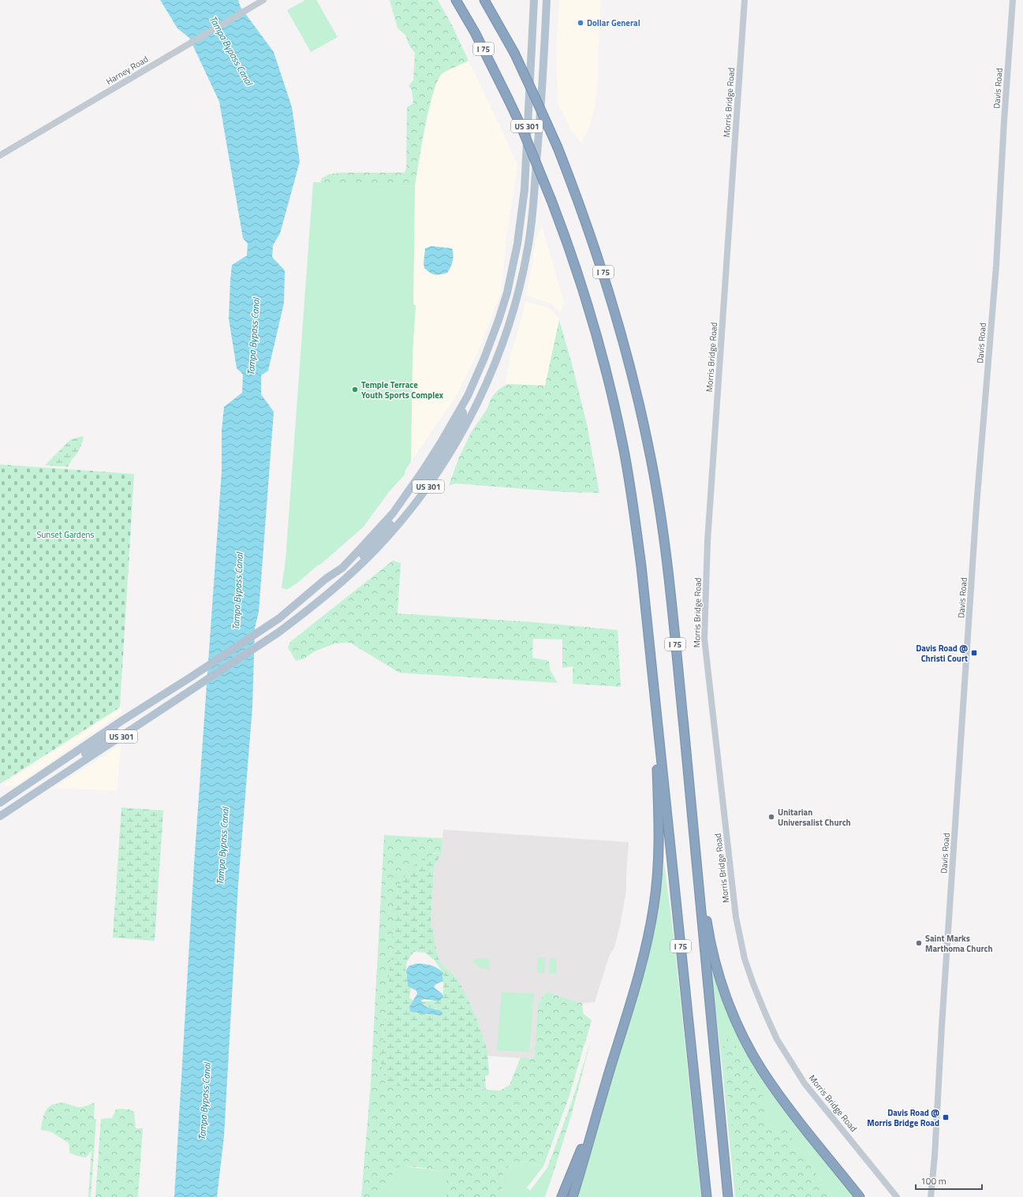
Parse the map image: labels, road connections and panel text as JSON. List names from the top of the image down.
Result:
{
  "streets": {
    "highway": ["I 75"],
    "main road": ["US 301"],
    "street": ["Harney Road", "Davis Road", "Morris Bridge Road"]
  },
  "water": ["Tampa Bypass Canal"],
  "parks": ["Sunset Gardens"],
  "places": {
    "other": [
      "Dollar General",
      "Temple Terrace Youth Sports Complex",
      "Unitarian Universalist Church",
      "Saint Marks Marthoma Church"
    ],
    "transit": ["Davis Road @ Christi Court", "Davis Road @ Morris Bridge Road"]
  },
  "scale_bar": "100 m"
}
